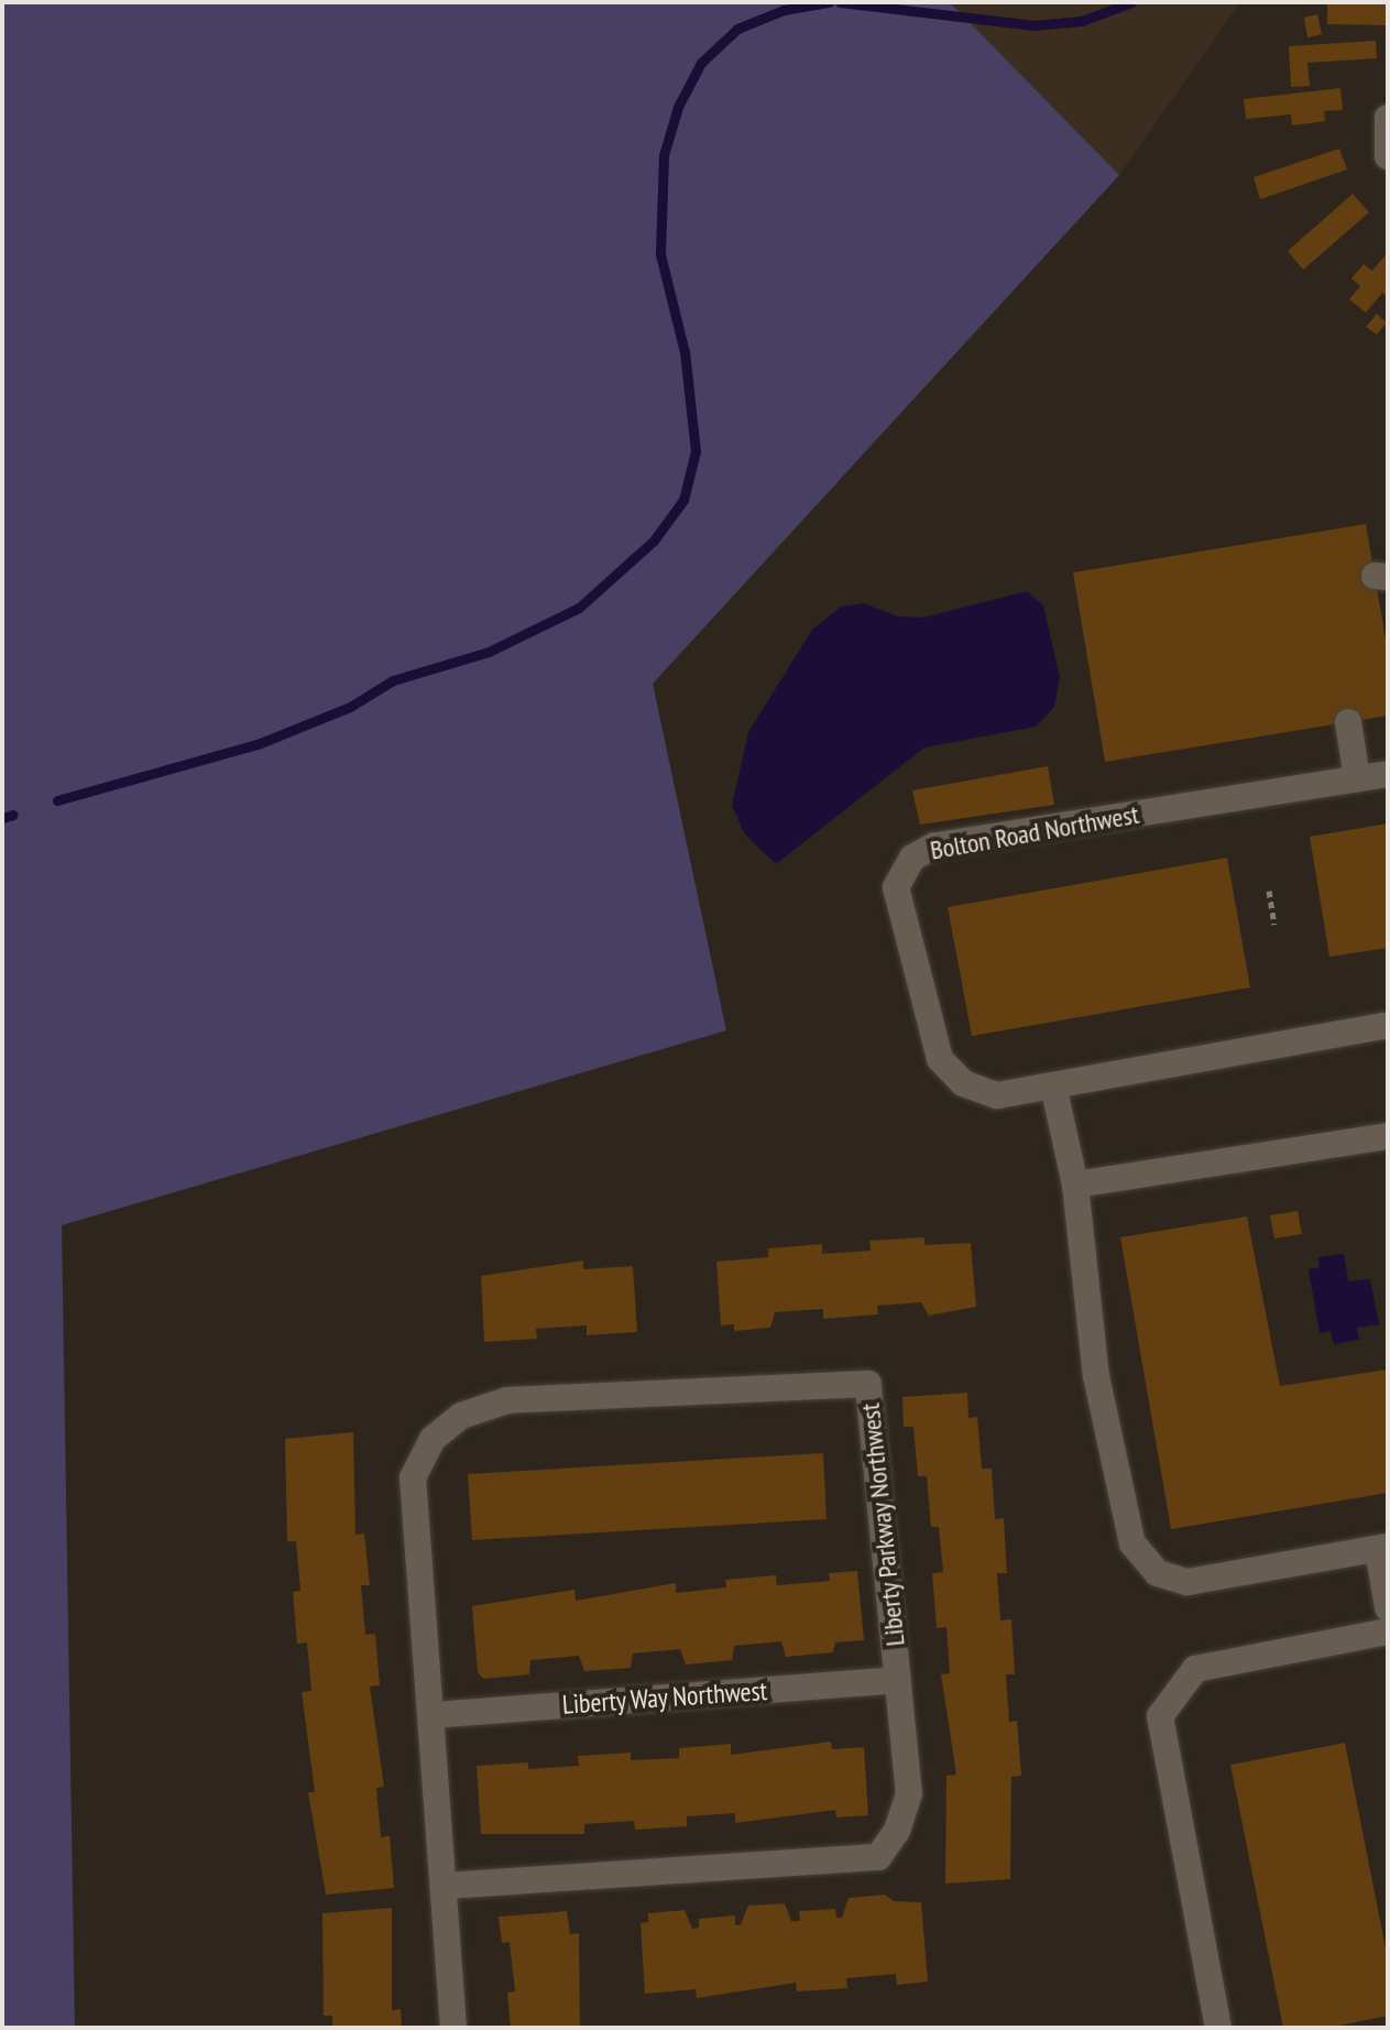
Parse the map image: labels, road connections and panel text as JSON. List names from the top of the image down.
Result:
{
  "streets": {
    "street": ["Bolton Road Northwest", "Liberty Parkway Northwest", "Liberty Way Northwest"]
  },
  "crossings": [
    ["Liberty Parkway Northwest", "Liberty Way Northwest"]
  ]
}
